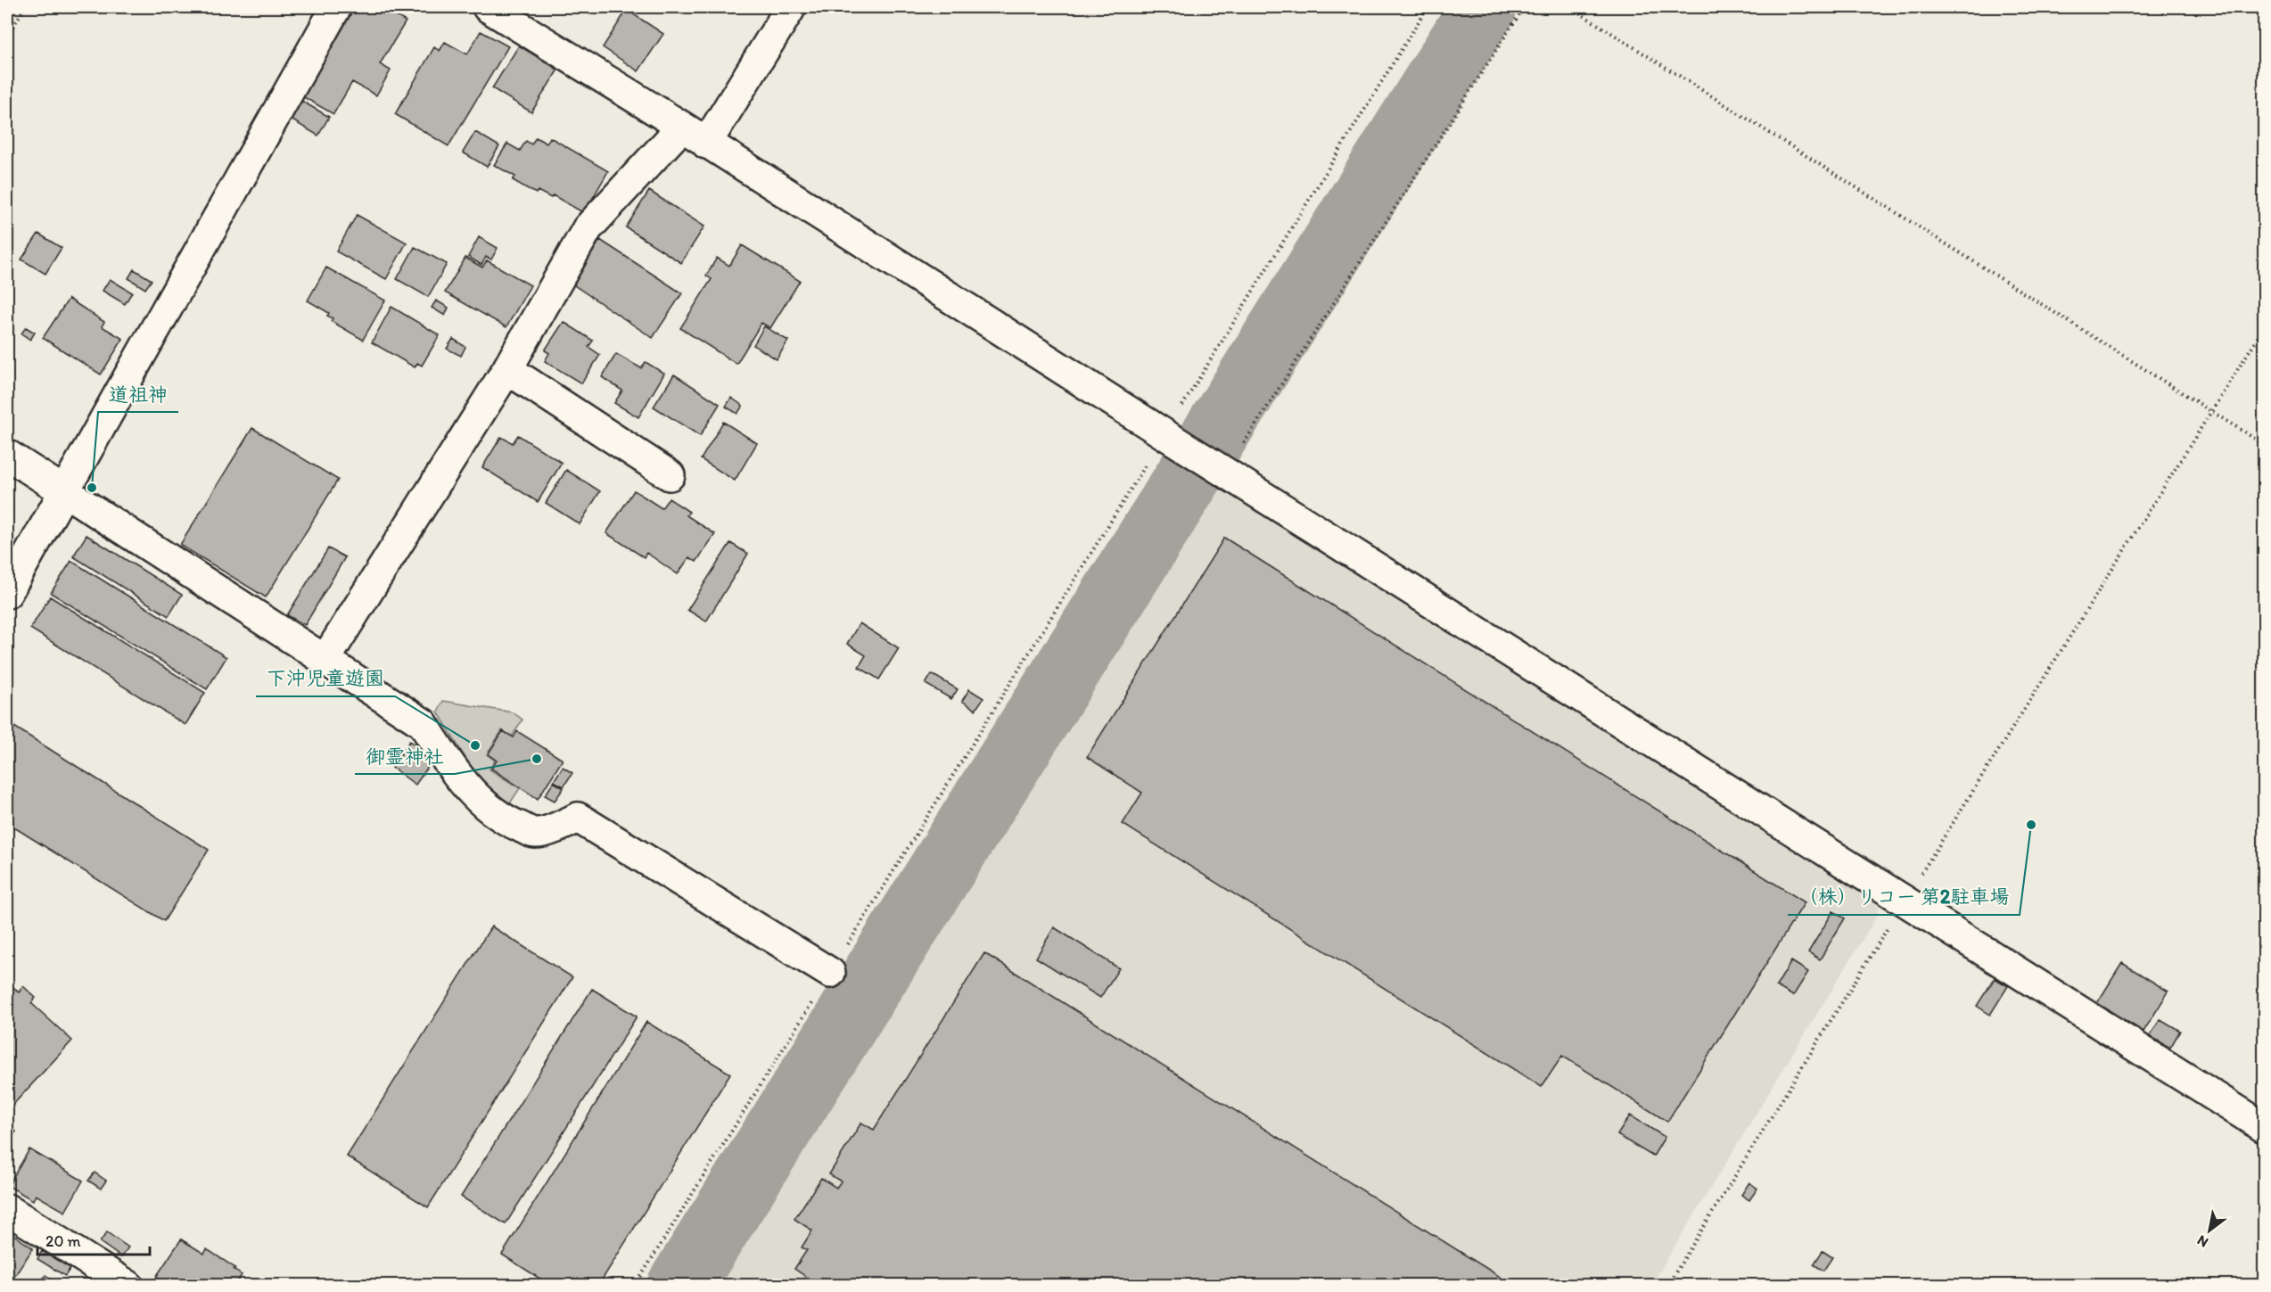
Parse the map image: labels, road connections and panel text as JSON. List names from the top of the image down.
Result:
{
  "places": [
    "道祖神",
    "下沖児童遊園",
    "御霊神社",
    "（株）リコー 第2駐車場"
  ],
  "scale_bar": "20 m",
  "north": "bottom left"
}
